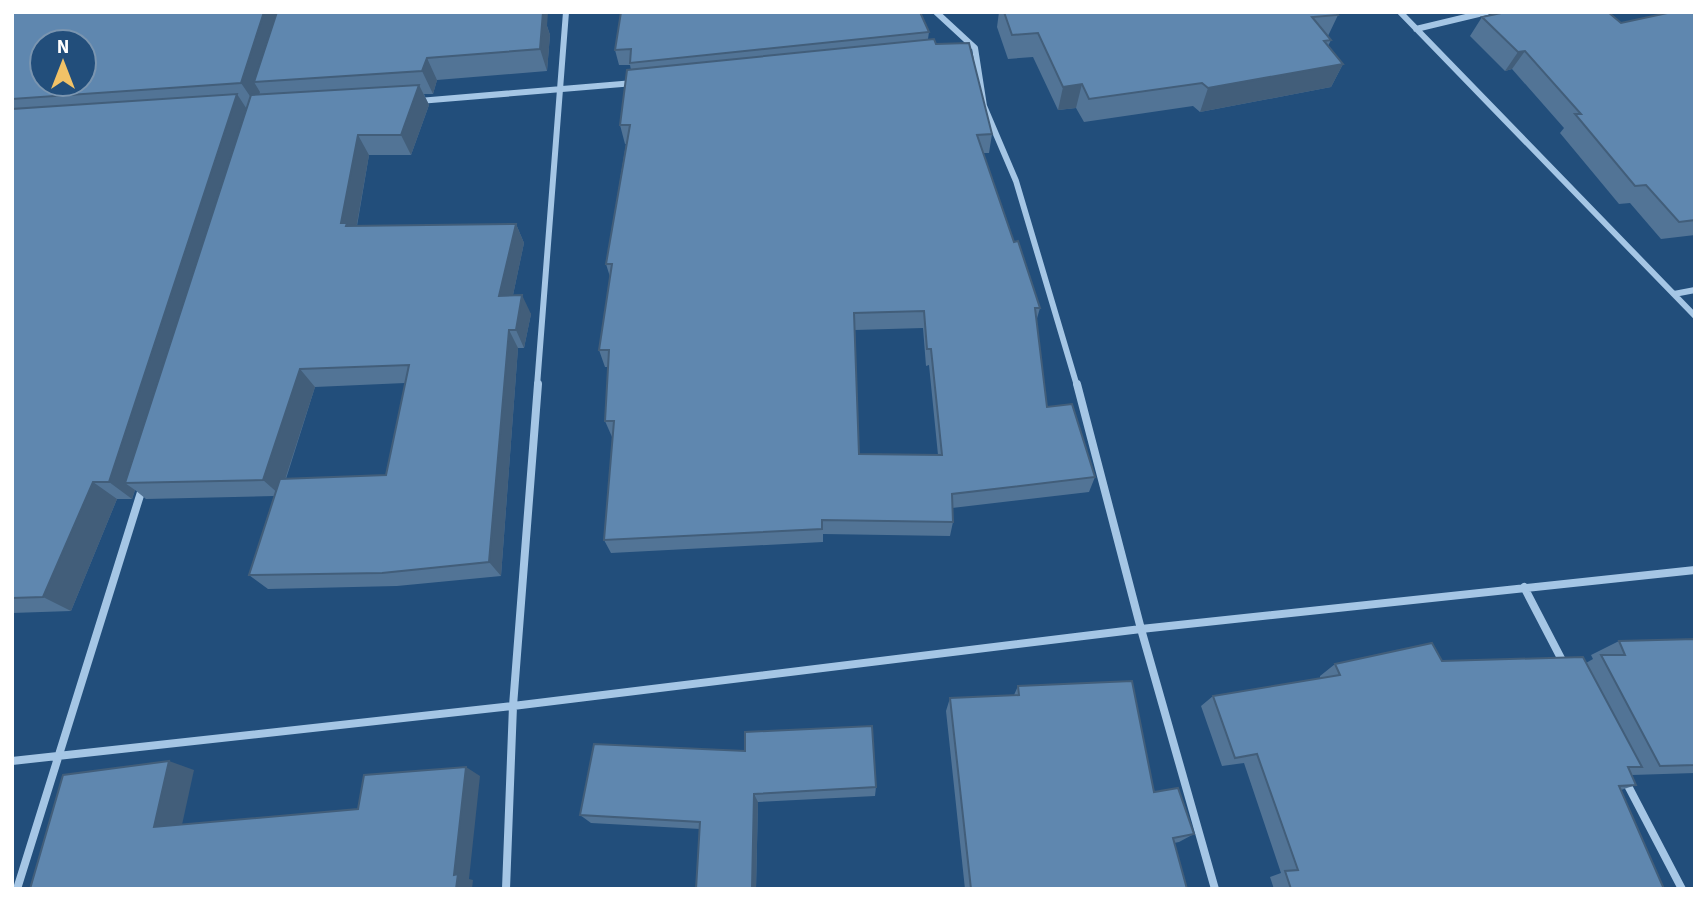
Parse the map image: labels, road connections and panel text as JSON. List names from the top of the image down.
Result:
{
  "north": "top"
}
